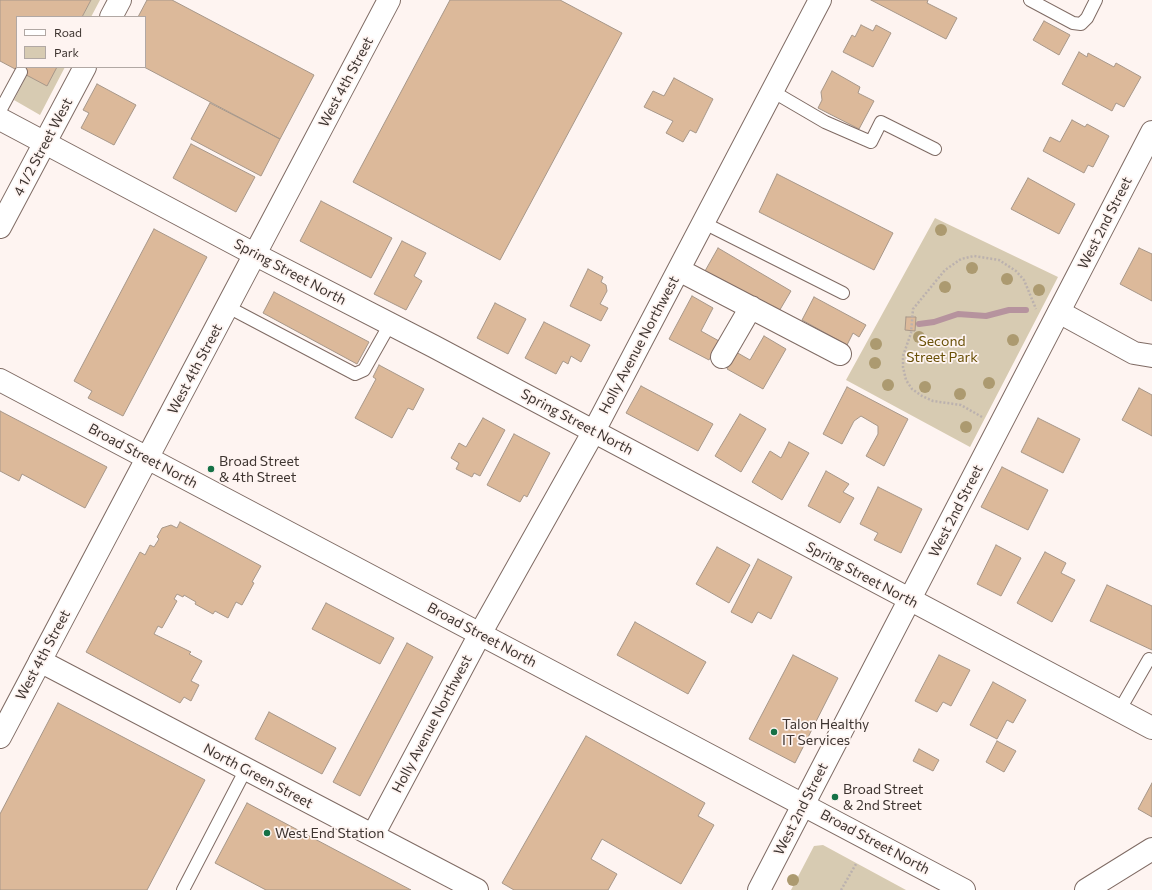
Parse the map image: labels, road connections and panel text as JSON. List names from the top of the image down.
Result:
{
  "streets": {
    "street": [
      "West 4th Street",
      "4 1/2 Street West",
      "West 2nd Street",
      "Spring Street North",
      "Holly Avenue Northwest",
      "Broad Street North",
      "North Green Street"
    ]
  },
  "crossings": [
    ["West 4th Street", "Spring Street North"],
    ["West 4th Street", "Broad Street North"],
    ["West 4th Street", "North Green Street"],
    ["4 1/2 Street West", "Spring Street North"],
    ["West 2nd Street", "Spring Street North"],
    ["West 2nd Street", "Broad Street North"],
    ["Spring Street North", "Holly Avenue Northwest"],
    ["Holly Avenue Northwest", "Broad Street North"],
    ["Holly Avenue Northwest", "North Green Street"]
  ],
  "parks": ["Second Street Park"],
  "places": [
    "Broad Street & 4th Street",
    "Talon Healthy IT Services",
    "Broad Street & 2nd Street",
    "West End Station"
  ],
  "legend": ["Road", "Park"]
}
